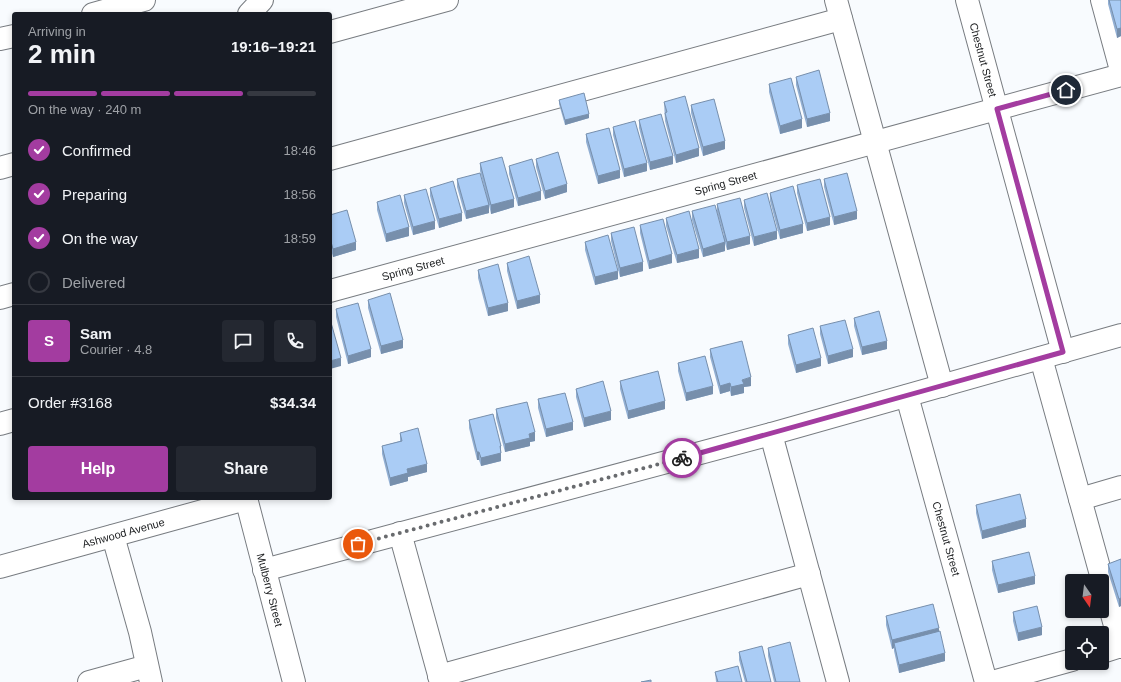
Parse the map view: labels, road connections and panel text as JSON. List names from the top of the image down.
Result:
{
  "streets": {
    "street": [
      "Chestnut Street",
      "Spring Street",
      "Ashwood Avenue",
      "Mulberry Street"
    ]
  },
  "crossings": [
    ["Chestnut Street", "Spring Street"]
  ],
  "north": "bottom",
  "page": {
    "heading": ["2 min", "Arriving in", "19:16–19:21"],
    "panel": [
      "Sam",
      "Courier · 4.8",
      "Order #3168",
      "$34.34"
    ],
    "bar": "On the way · 240 m",
    "list": [
      ["Confirmed", "18:46"],
      ["Preparing", "18:56"],
      ["On the way", "18:59"],
      "Delivered"
    ],
    "round": "S",
    "buttons": ["Help", "Share"]
  }
}
